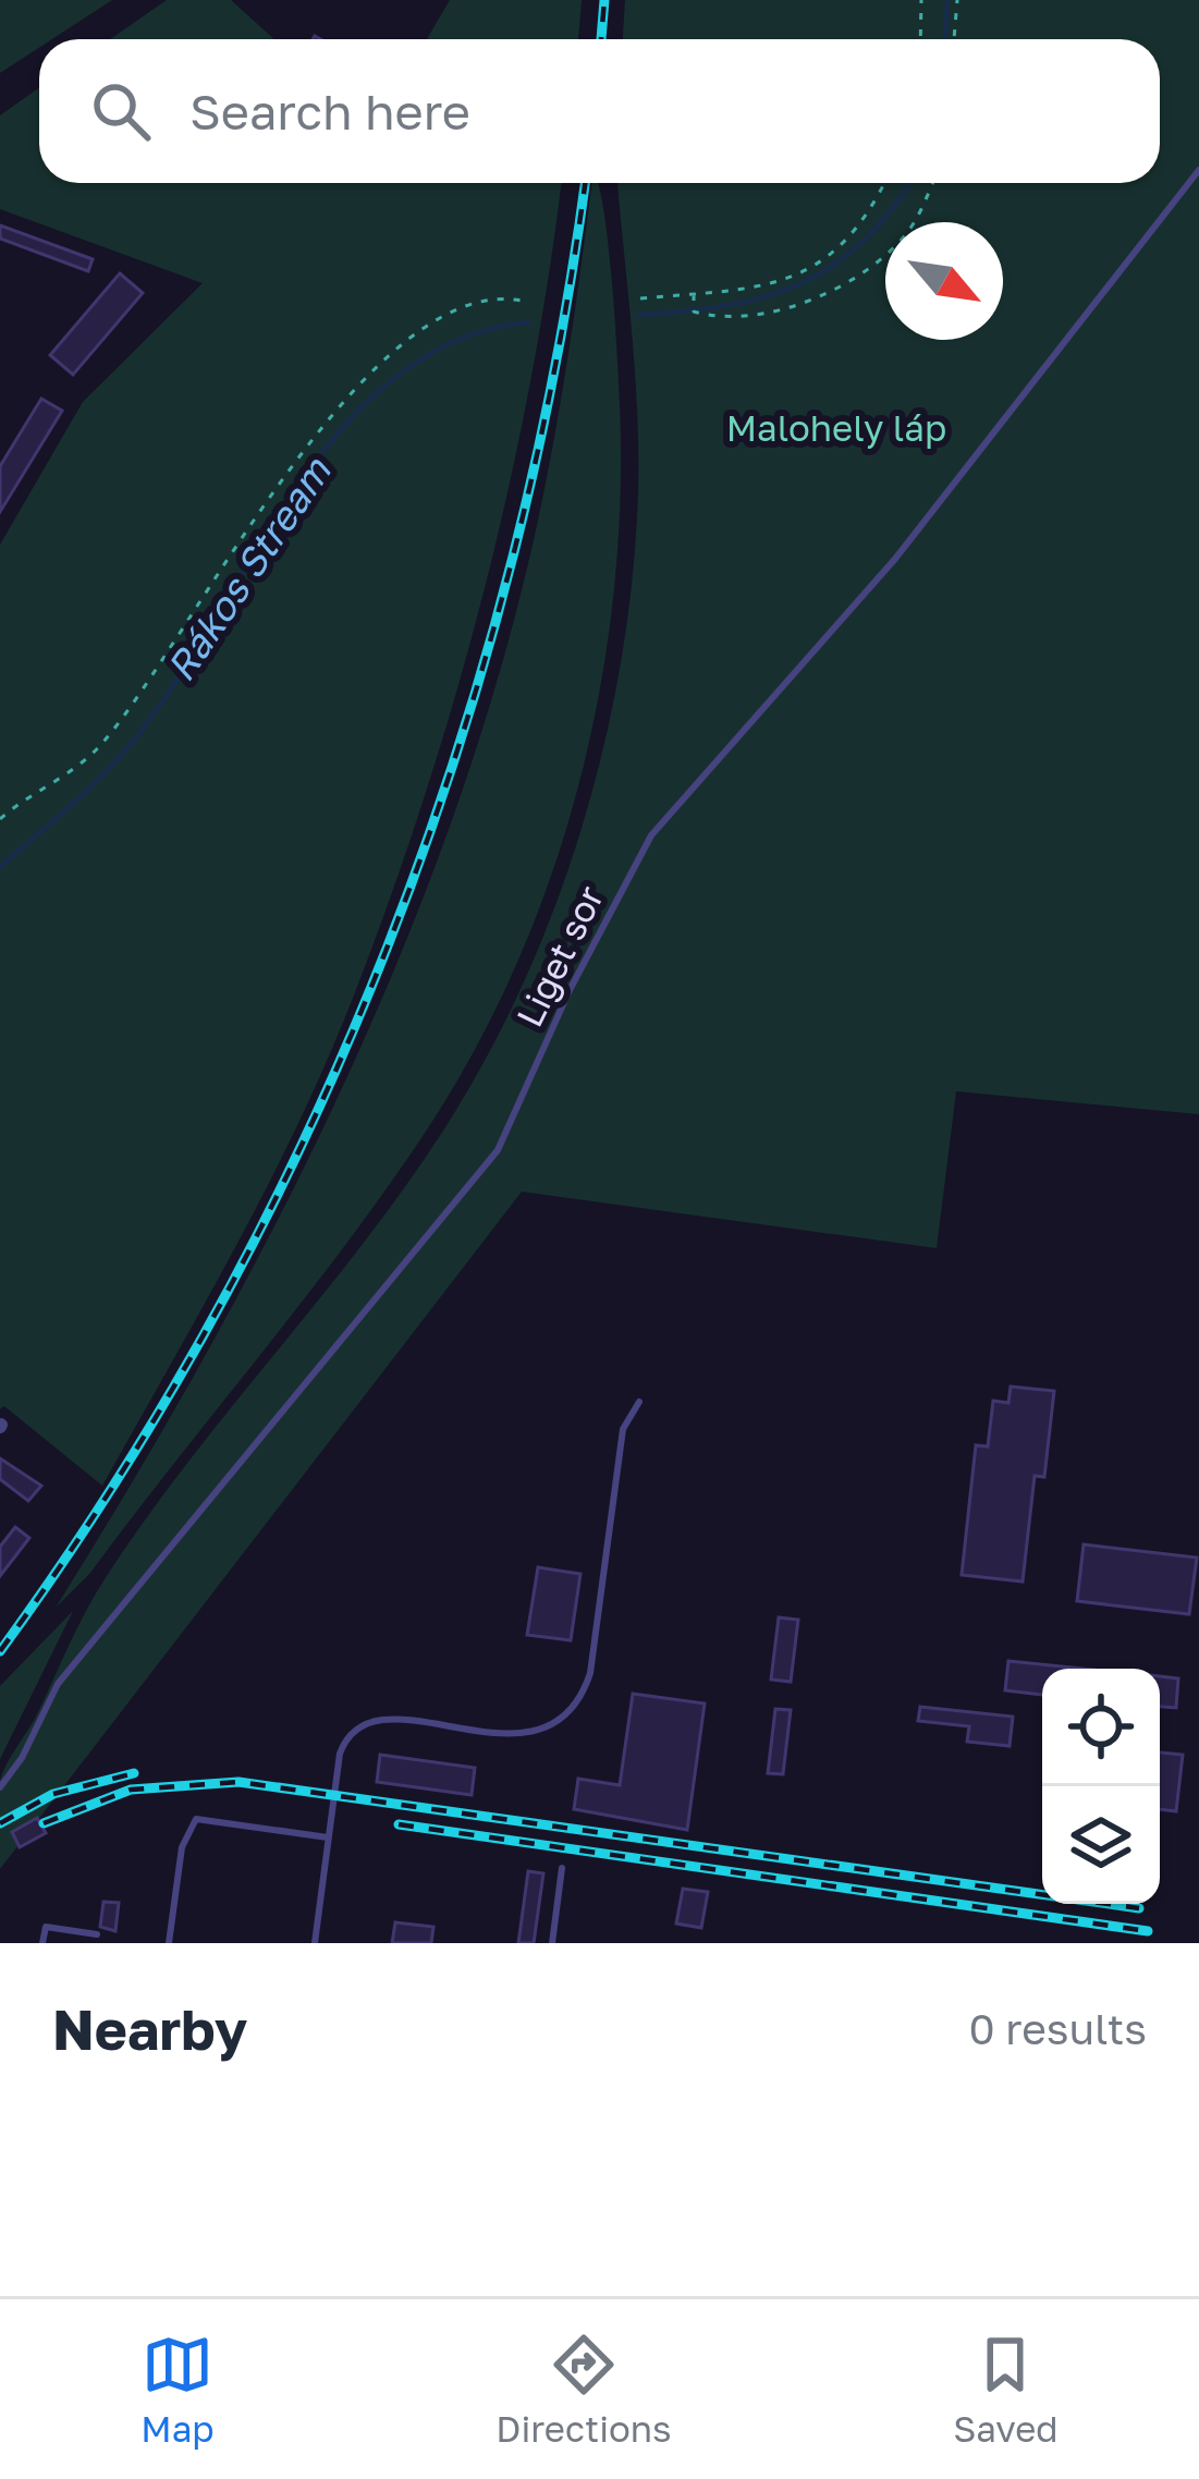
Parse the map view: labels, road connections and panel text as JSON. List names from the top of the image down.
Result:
{
  "streets": {
    "lane": ["Liget sor"]
  },
  "water": ["Rákos Stream"],
  "parks": ["Malohely láp"],
  "north": "bottom right",
  "page": {
    "search": "Search here",
    "heading": ["Nearby", "0 results"],
    "nav": ["Map", "Directions", "Saved"]
  }
}
